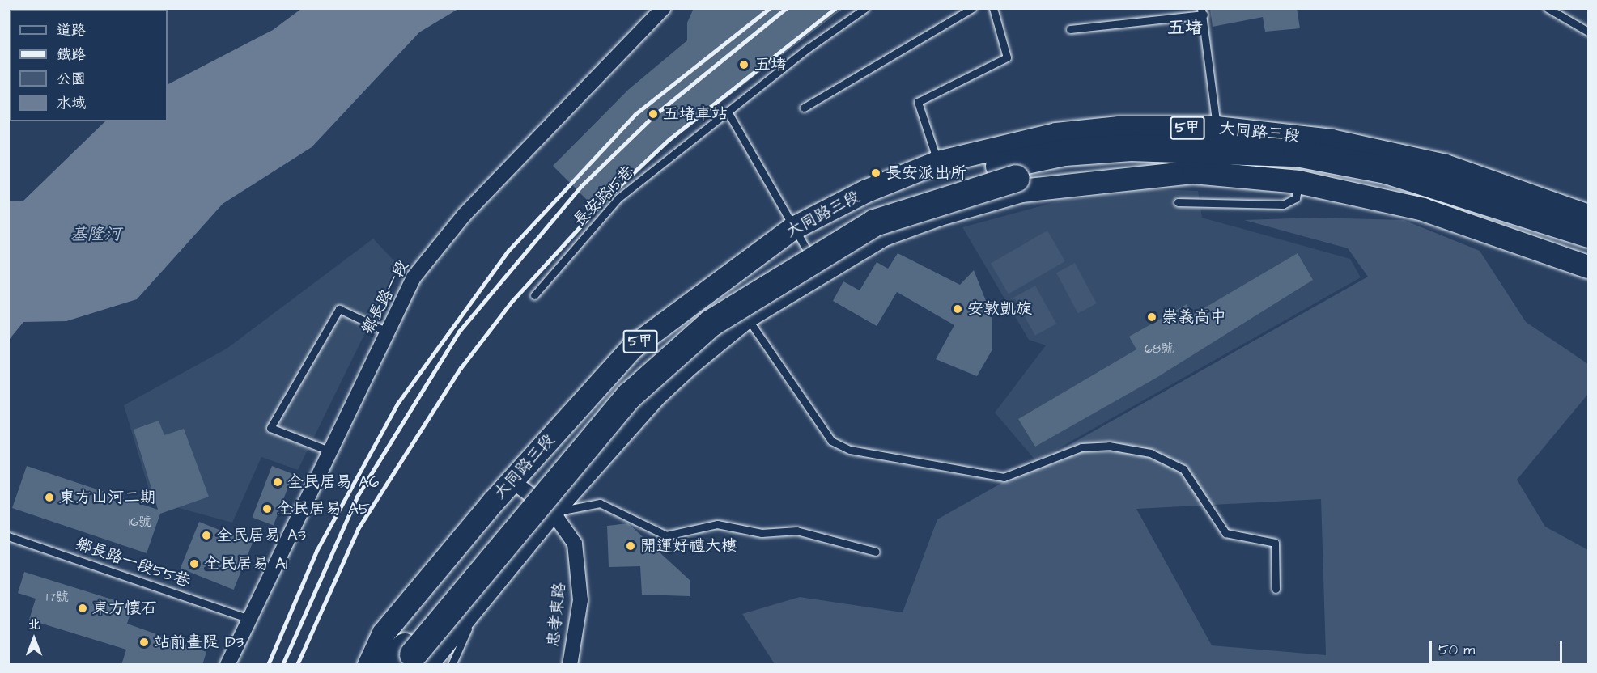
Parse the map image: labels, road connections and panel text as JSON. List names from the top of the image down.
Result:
{
  "streets": {
    "main road": ["5甲", "大同路三段"],
    "street": ["鄉長路一段", "忠孝東路"],
    "lane": ["長安路15巷", "鄉長路一段55巷"]
  },
  "crossings": [
    ["大同路三段", "忠孝東路"],
    ["鄉長路一段", "鄉長路一段55巷"]
  ],
  "districts": ["五堵"],
  "water": ["基隆河"],
  "places": [
    "五堵",
    "五堵車站",
    "長安派出所",
    "安敦凱旋",
    "崇義高中",
    "全民居易 A6",
    "東方山河二期",
    "全民居易 A5",
    "全民居易 A3",
    "開運好禮大樓",
    "全民居易 A1",
    "東方懷石",
    "站前畫隄 D3"
  ],
  "house_numbers": ["68號", "16號", "17號"],
  "legend": [
    "道路",
    "鐵路",
    "公園",
    "水域"
  ],
  "scale_bar": "50 m",
  "north": "top"
}
